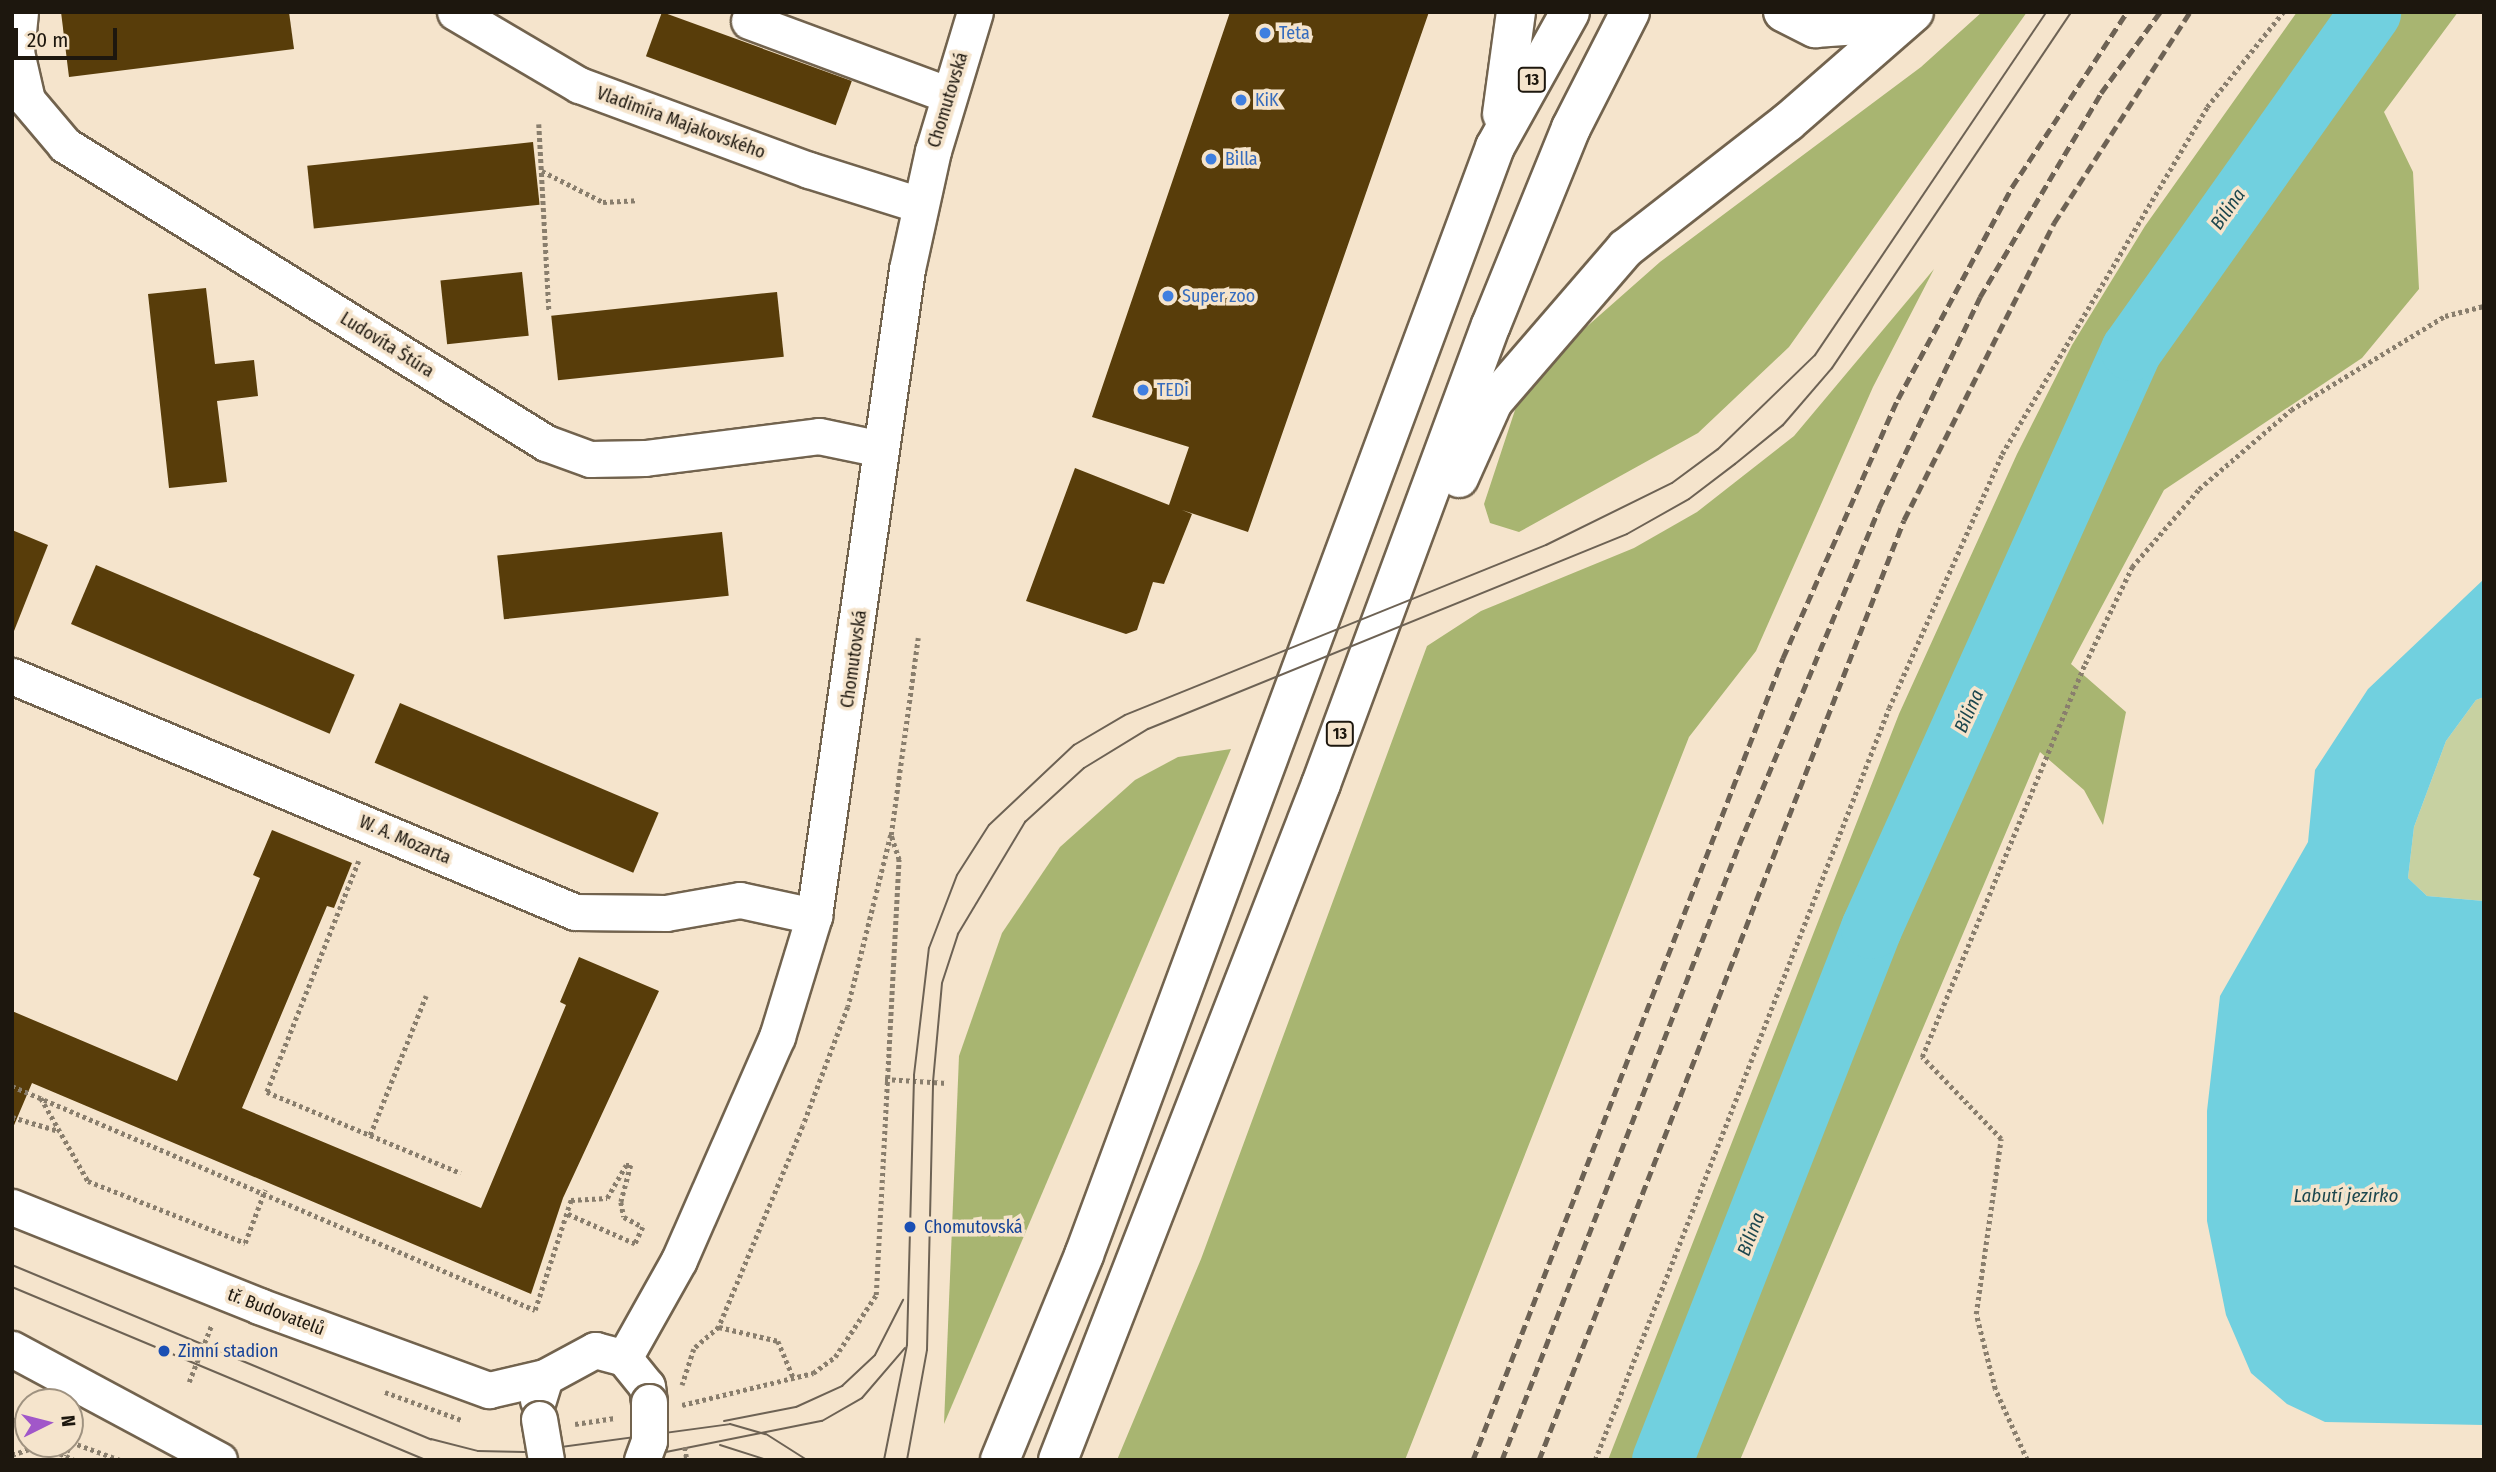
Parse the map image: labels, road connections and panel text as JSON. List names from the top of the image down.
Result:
{
  "streets": {
    "highway": ["13"],
    "street": [
      "Chomutovská",
      "Vladimíra Majakovského",
      "Ludovíta Štúra",
      "W. A. Mozarta",
      "tř. Budovatelů"
    ]
  },
  "crossings": [
    ["Chomutovská", "Vladimíra Majakovského"],
    ["Chomutovská", "Ludovíta Štúra"],
    ["Chomutovská", "W. A. Mozarta"]
  ],
  "water": ["Bílina", "Labutí jezírko"],
  "places": [
    "Teta",
    "KiK",
    "Billa",
    "Super zoo",
    "TEDi",
    "Chomutovská",
    "Zimní stadion"
  ],
  "scale_bar": "20 m",
  "north": "right"
}
